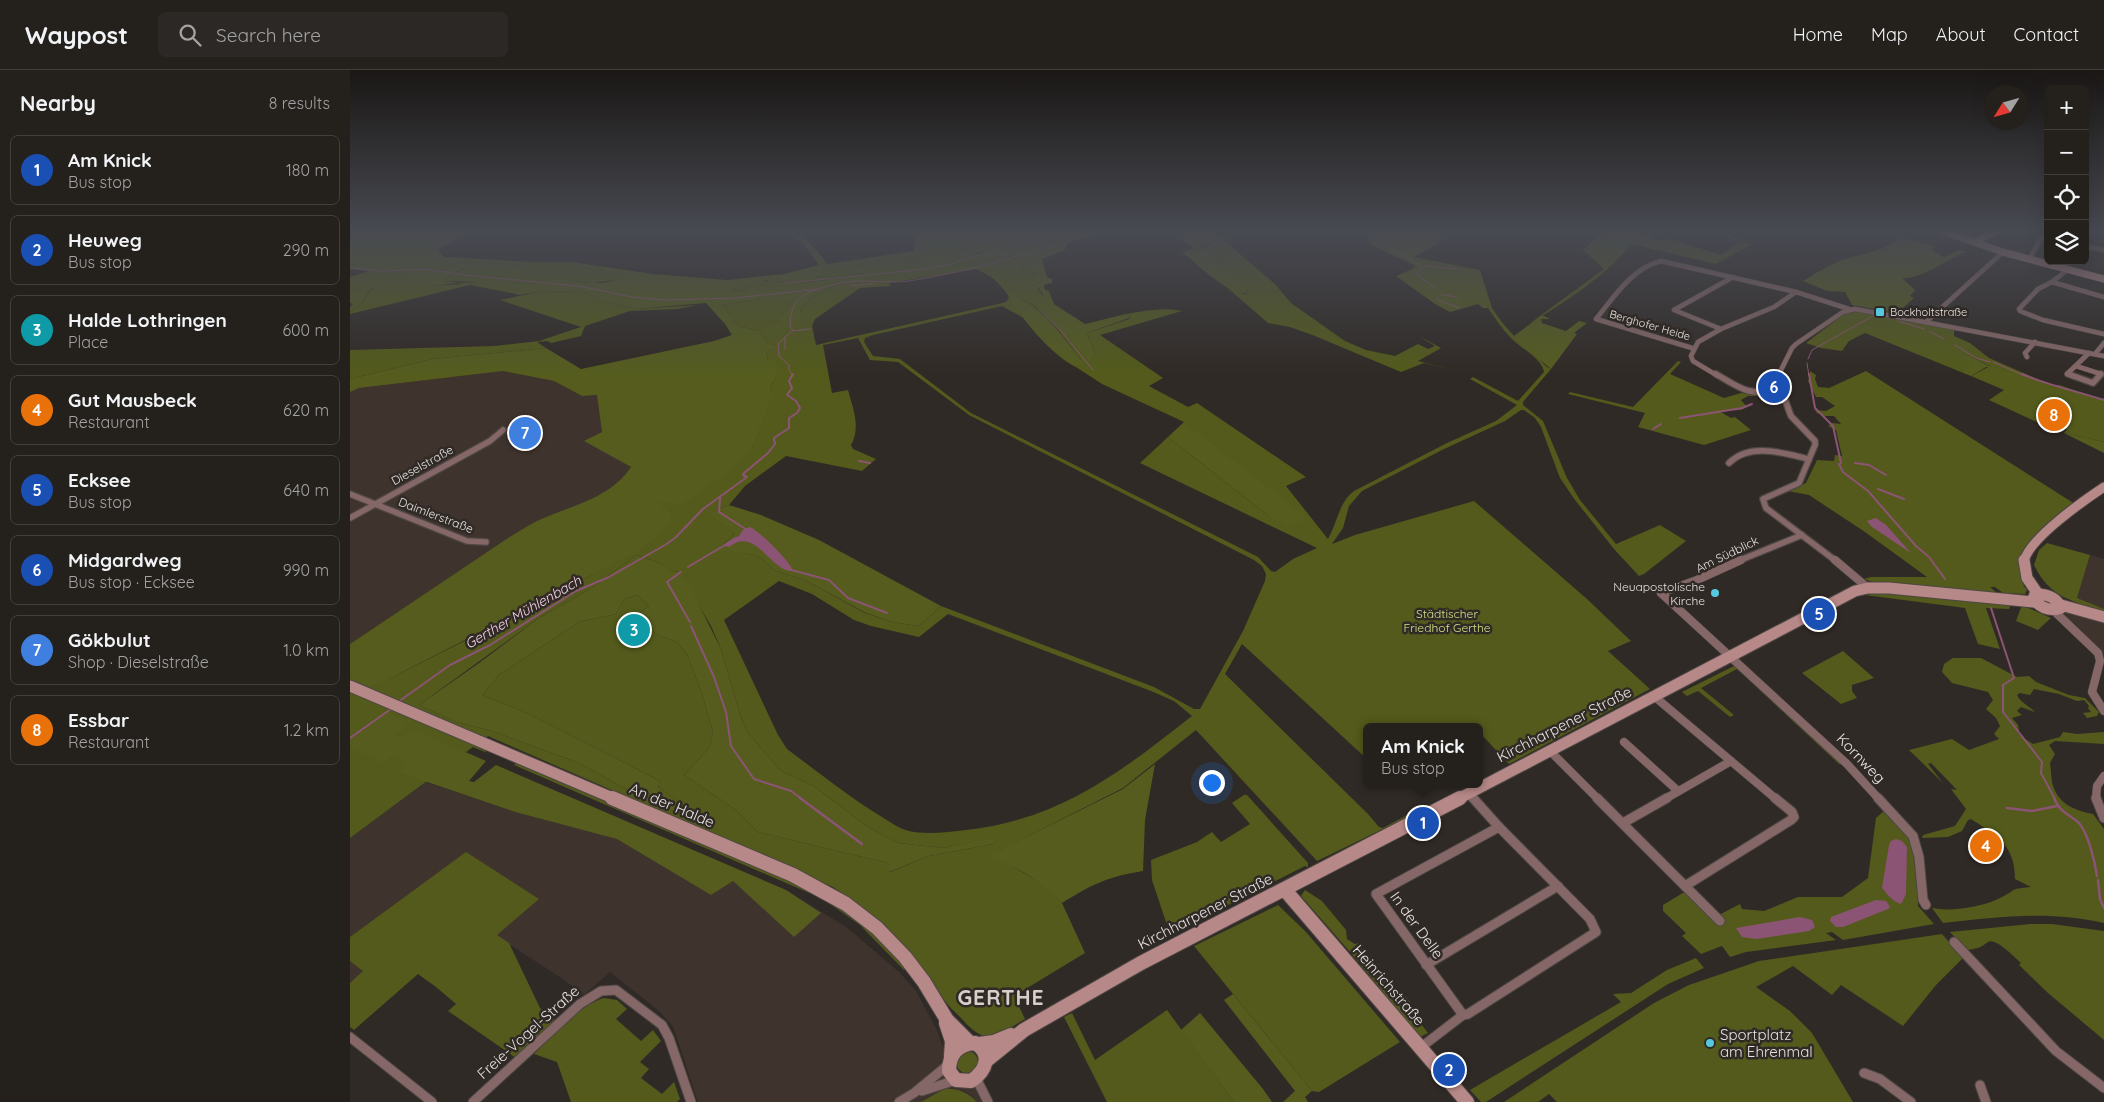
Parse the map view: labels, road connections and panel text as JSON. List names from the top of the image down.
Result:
{
  "streets": {
    "street": [
      "Berghofer Heide",
      "Dieselstraße",
      "Daimlerstraße",
      "Am Südblick",
      "Kirchharpener Straße",
      "Kornweg",
      "An der Halde",
      "In der Delle",
      "Heinrichstraße",
      "Freie-Vogel-Straße"
    ]
  },
  "crossings": [
    ["Dieselstraße", "Daimlerstraße"],
    ["Am Südblick", "Kornweg"],
    ["Kirchharpener Straße", "Kornweg"],
    ["Kirchharpener Straße", "An der Halde"],
    ["Kirchharpener Straße", "Heinrichstraße"]
  ],
  "districts": ["GERTHE"],
  "water": ["Gerther Mühlenbach"],
  "parks": ["Städtischer Friedhof Gerthe"],
  "places": {
    "transit": ["Bockholtstraße"],
    "other": ["Neuapostolische Kirche", "Sportplatz am Ehrenmal"]
  },
  "north": "bottom left",
  "page": {
    "header": "Waypost",
    "search": "Search here",
    "nav": [
      "Home",
      "Map",
      "About",
      "Contact"
    ],
    "heading": ["Nearby", "8 results"],
    "map_buttons": ["+", "−"],
    "list": [
      {
        "mark": "1",
        "name": "Am Knick",
        "note": "Bus stop",
        "value": "180 m"
      },
      {
        "mark": "2",
        "name": "Heuweg",
        "note": "Bus stop",
        "value": "290 m"
      },
      {
        "mark": "3",
        "name": "Halde Lothringen",
        "note": "Place",
        "value": "600 m"
      },
      {
        "mark": "4",
        "name": "Gut Mausbeck",
        "note": "Restaurant",
        "value": "620 m"
      },
      {
        "mark": "5",
        "name": "Ecksee",
        "note": "Bus stop",
        "value": "640 m"
      },
      {
        "mark": "6",
        "name": "Midgardweg",
        "note": "Bus stop · Ecksee",
        "value": "990 m"
      },
      {
        "mark": "7",
        "name": "Gökbulut",
        "note": "Shop · Dieselstraße",
        "value": "1.0 km"
      },
      {
        "mark": "8",
        "name": "Essbar",
        "note": "Restaurant",
        "value": "1.2 km"
      }
    ],
    "pins": [
      "6",
      "8",
      "7",
      "5",
      "3",
      "1",
      "4",
      "2"
    ],
    "popup": ["Am Knick", "Bus stop"]
  }
}
